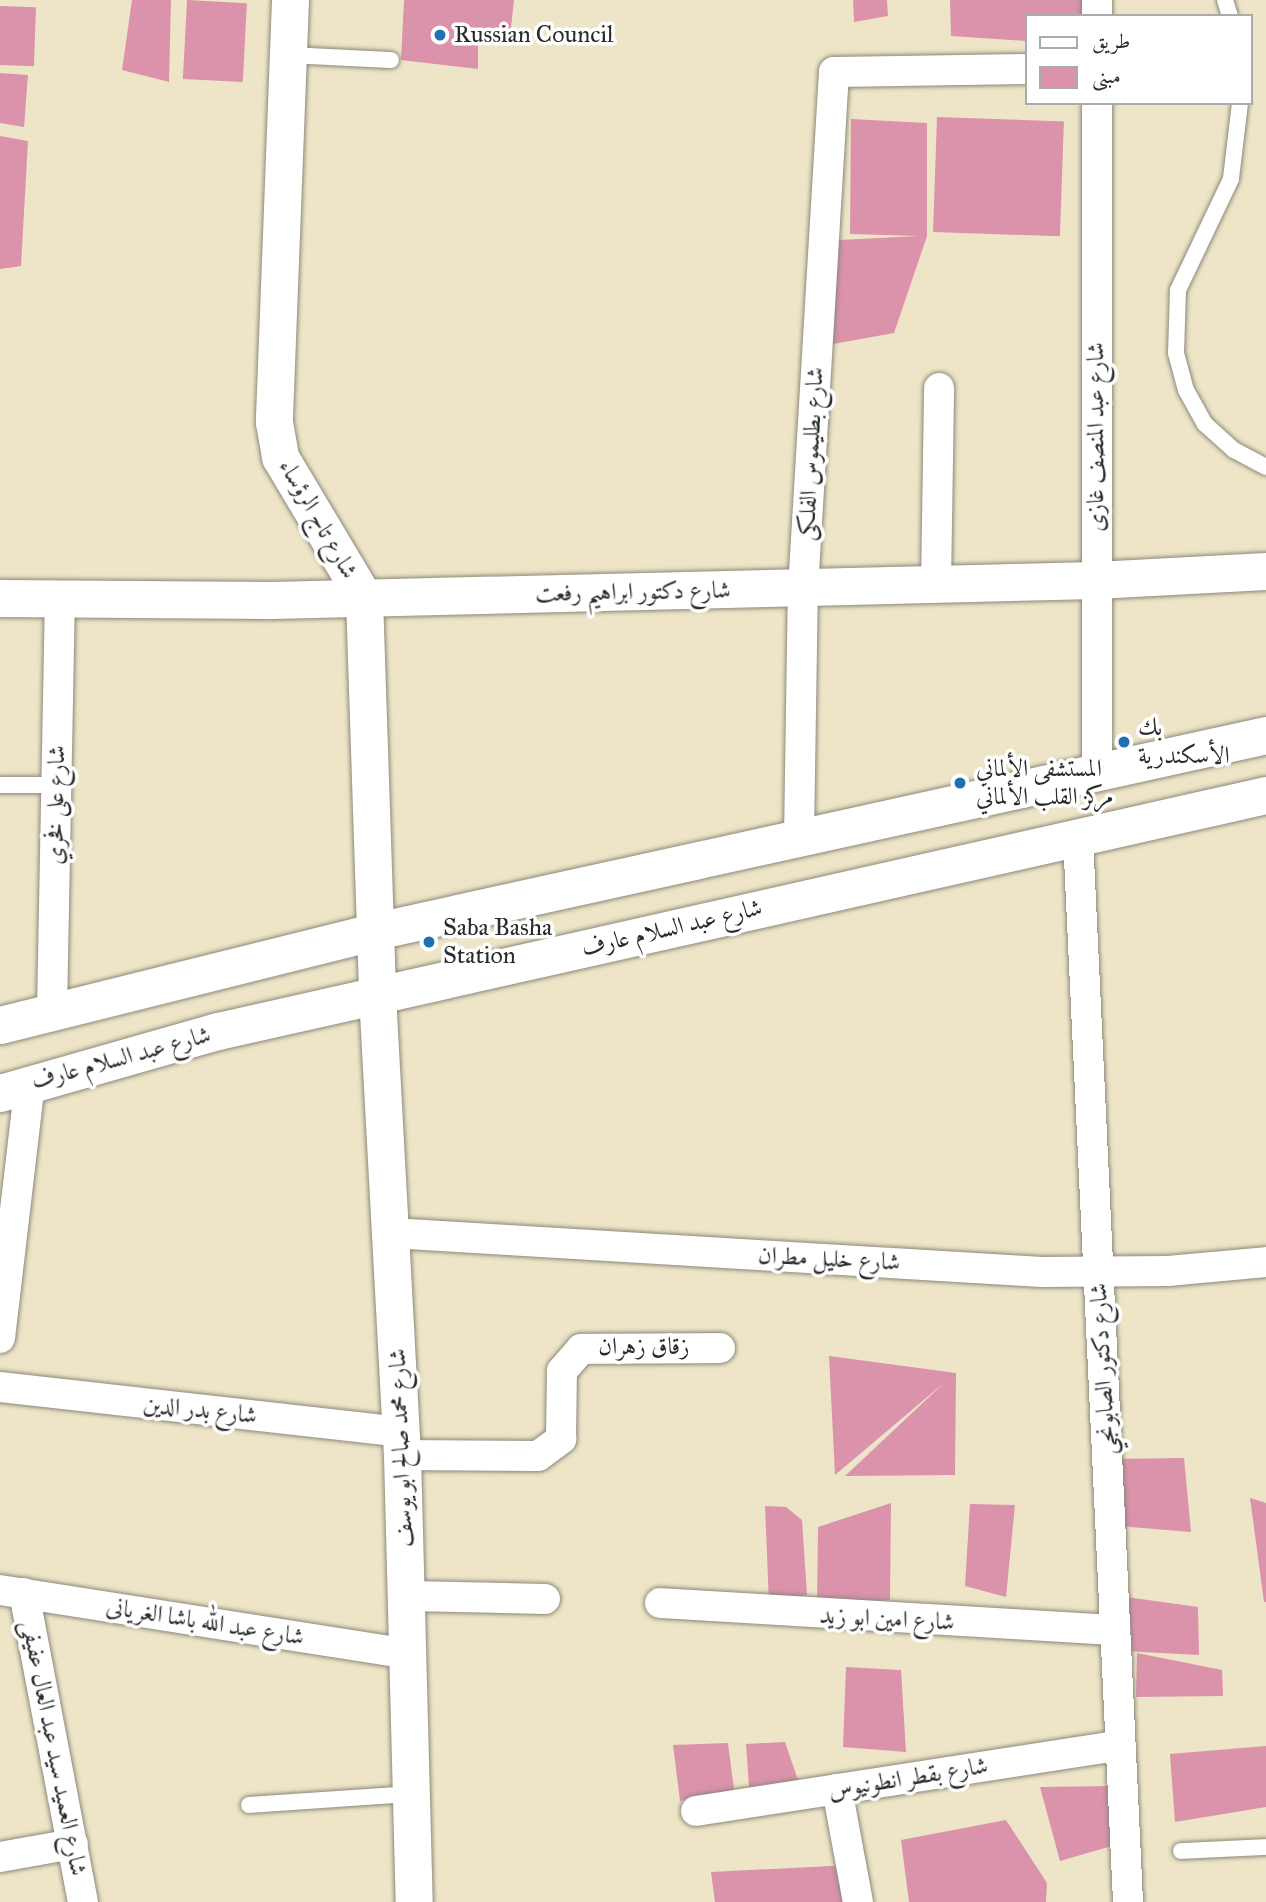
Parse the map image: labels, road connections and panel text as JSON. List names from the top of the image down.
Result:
{
  "streets": {
    "street": [
      "شارع عبد المنصف غازى",
      "شارع بطليموس الفلكى",
      "شارع تاج الرؤساء",
      "شارع دكتور ابراهيم رفعت",
      "شارع على فخري",
      "شارع عبد السلام عارف",
      "شارع خليل مطران",
      "زقاق زهران",
      "شارع دكتور الصابونجي",
      "شارع بدر الدين",
      "شارع محمد صالح ابو يوسف",
      "شارع امين ابو زيد",
      "شارع عبد الله باشا الغريانى",
      "شارع العميد سيد عبد العال عفيفى",
      "شارع بقطر انطونيوس"
    ]
  },
  "crossings": [
    ["شارع عبد المنصف غازى", "شارع دكتور ابراهيم رفعت"],
    ["شارع بطليموس الفلكى", "شارع دكتور ابراهيم رفعت"],
    ["شارع تاج الرؤساء", "شارع دكتور ابراهيم رفعت"],
    ["شارع تاج الرؤساء", "شارع عبد السلام عارف"],
    ["شارع تاج الرؤساء", "شارع محمد صالح ابو يوسف"],
    ["شارع دكتور ابراهيم رفعت", "شارع على فخري"],
    ["شارع عبد السلام عارف", "شارع دكتور الصابونجي"],
    ["شارع عبد السلام عارف", "شارع محمد صالح ابو يوسف"],
    ["شارع خليل مطران", "شارع دكتور الصابونجي"],
    ["شارع خليل مطران", "شارع محمد صالح ابو يوسف"],
    ["زقاق زهران", "شارع بدر الدين"],
    ["زقاق زهران", "شارع محمد صالح ابو يوسف"],
    ["شارع دكتور الصابونجي", "شارع امين ابو زيد"],
    ["شارع دكتور الصابونجي", "شارع بقطر انطونيوس"],
    ["شارع بدر الدين", "شارع محمد صالح ابو يوسف"],
    ["شارع محمد صالح ابو يوسف", "شارع عبد الله باشا الغريانى"],
    ["شارع عبد الله باشا الغريانى", "شارع العميد سيد عبد العال عفيفى"]
  ],
  "places": [
    "Russian Council",
    "بك الأسكندرية",
    "المستشفى الألماني مركز القلب الألماني",
    "Saba Basha Station"
  ],
  "legend": ["طريق", "مبنى"]
}
